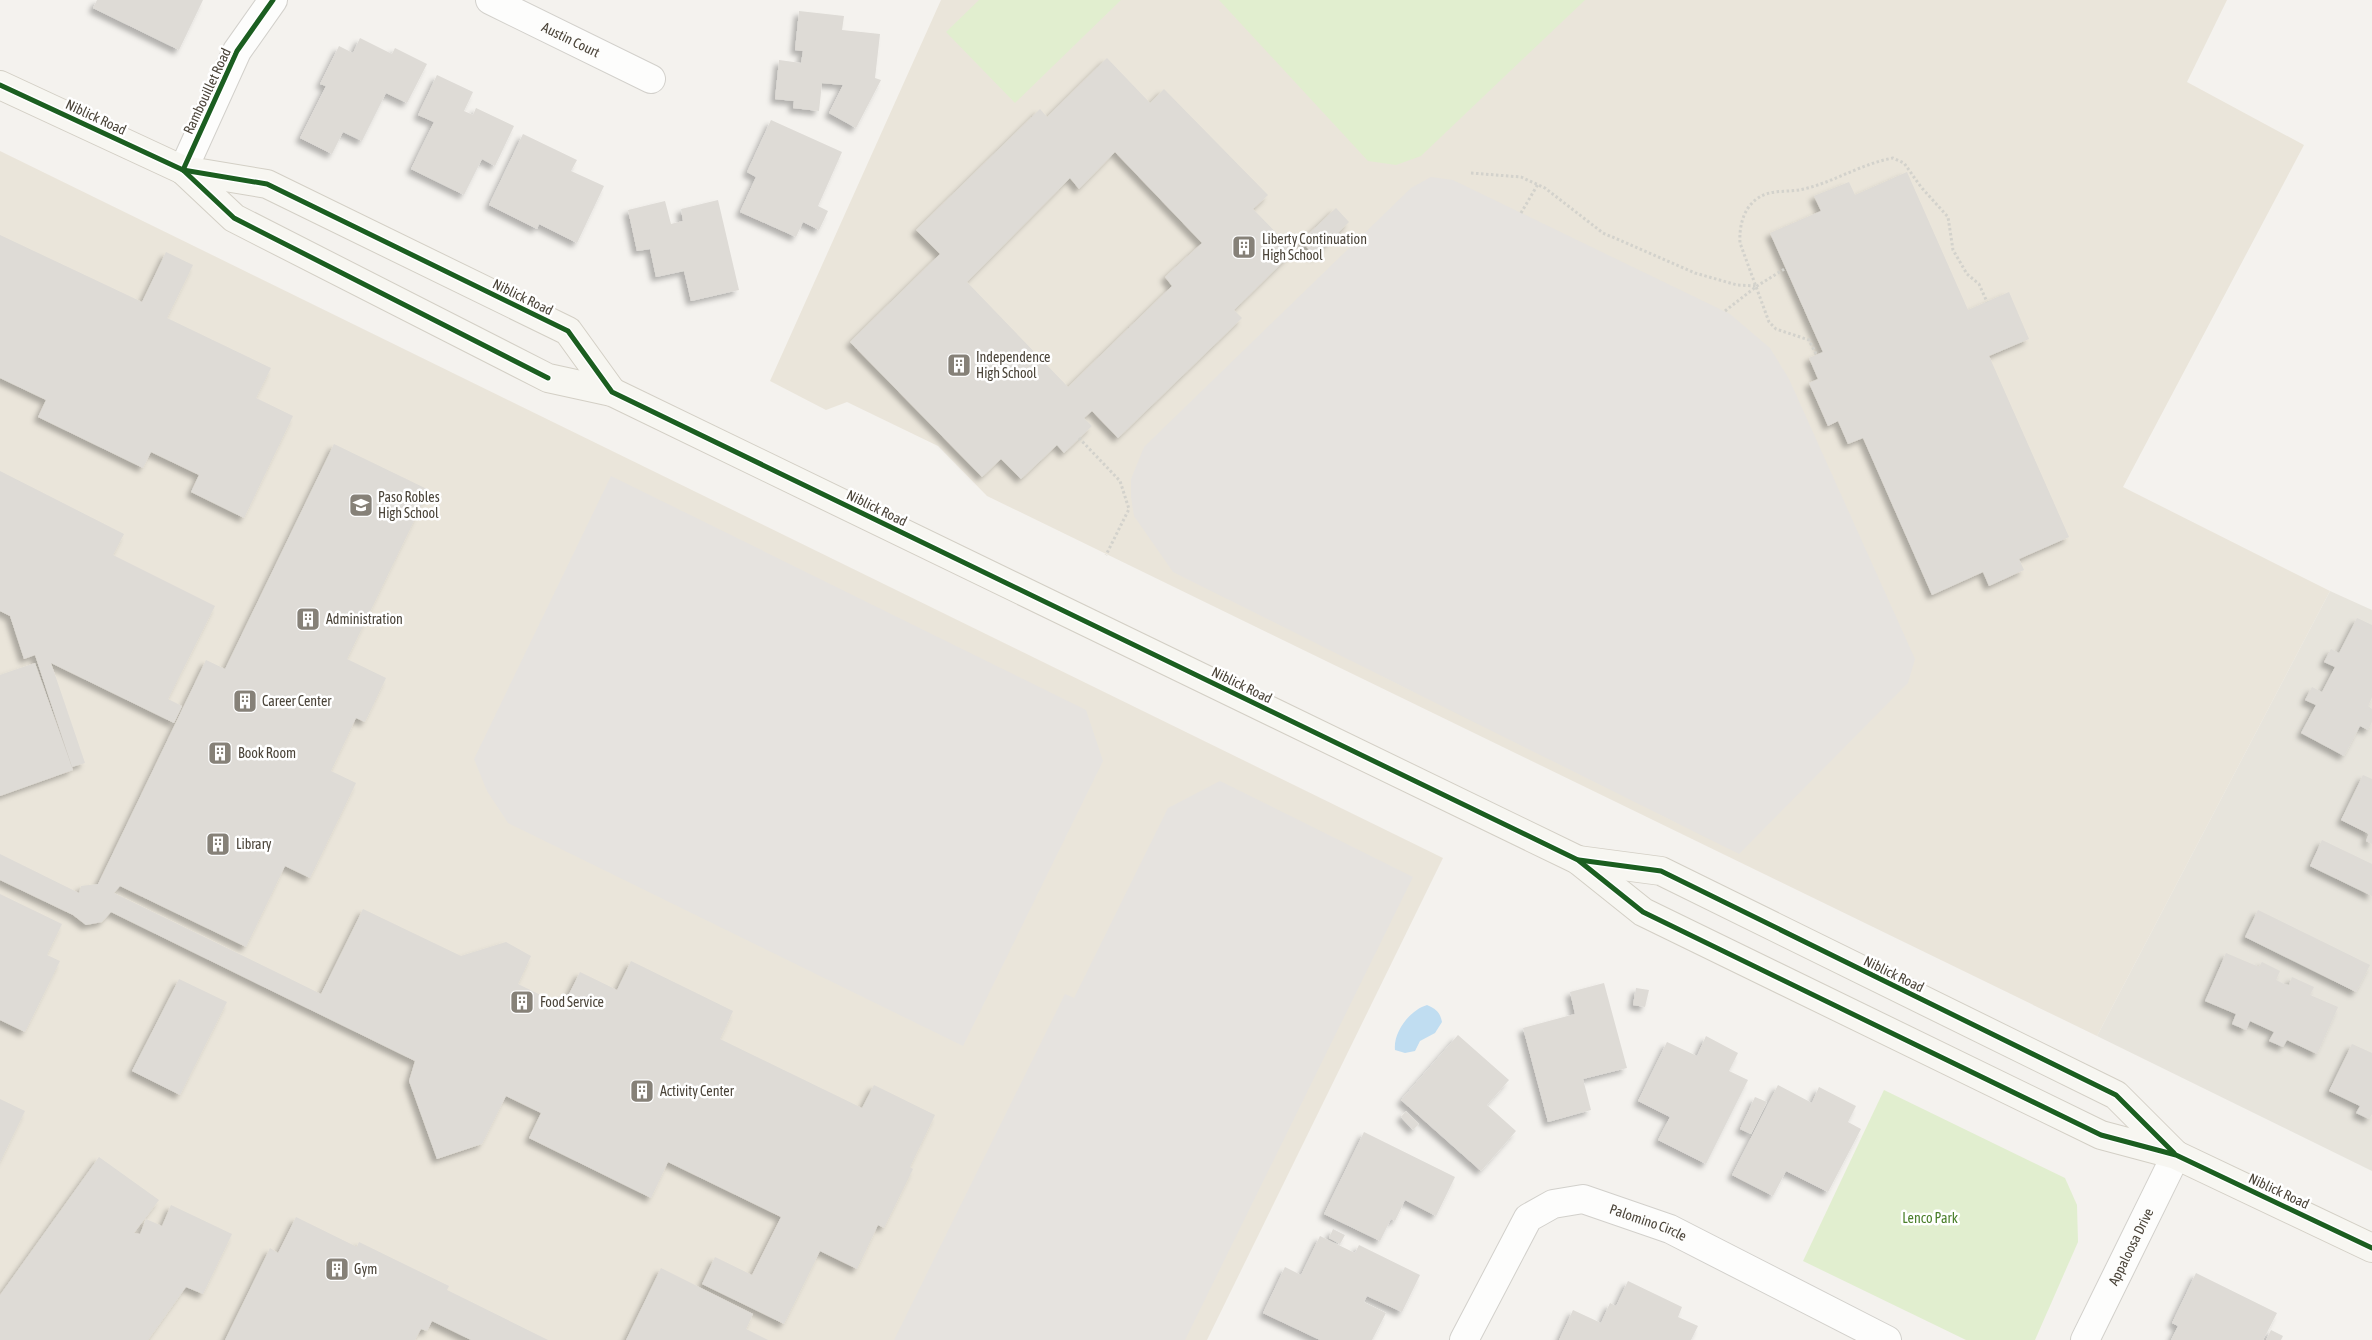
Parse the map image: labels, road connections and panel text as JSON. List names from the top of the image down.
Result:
{
  "streets": {
    "main road": ["Niblick Road"],
    "street": [
      "Austin Court",
      "Rambouillet Road",
      "Palomino Circle",
      "Appaloosa Drive"
    ]
  },
  "crossings": [
    ["Rambouillet Road", "Niblick Road"],
    ["Niblick Road", "Appaloosa Drive"]
  ],
  "parks": ["Lenco Park"],
  "places": {
    "building": [
      "Liberty Continuation High School",
      "Independence High School",
      "Administration",
      "Career Center",
      "Book Room",
      "Library",
      "Food Service",
      "Activity Center",
      "Gym"
    ],
    "school or university": ["Paso Robles High School"]
  }
}
